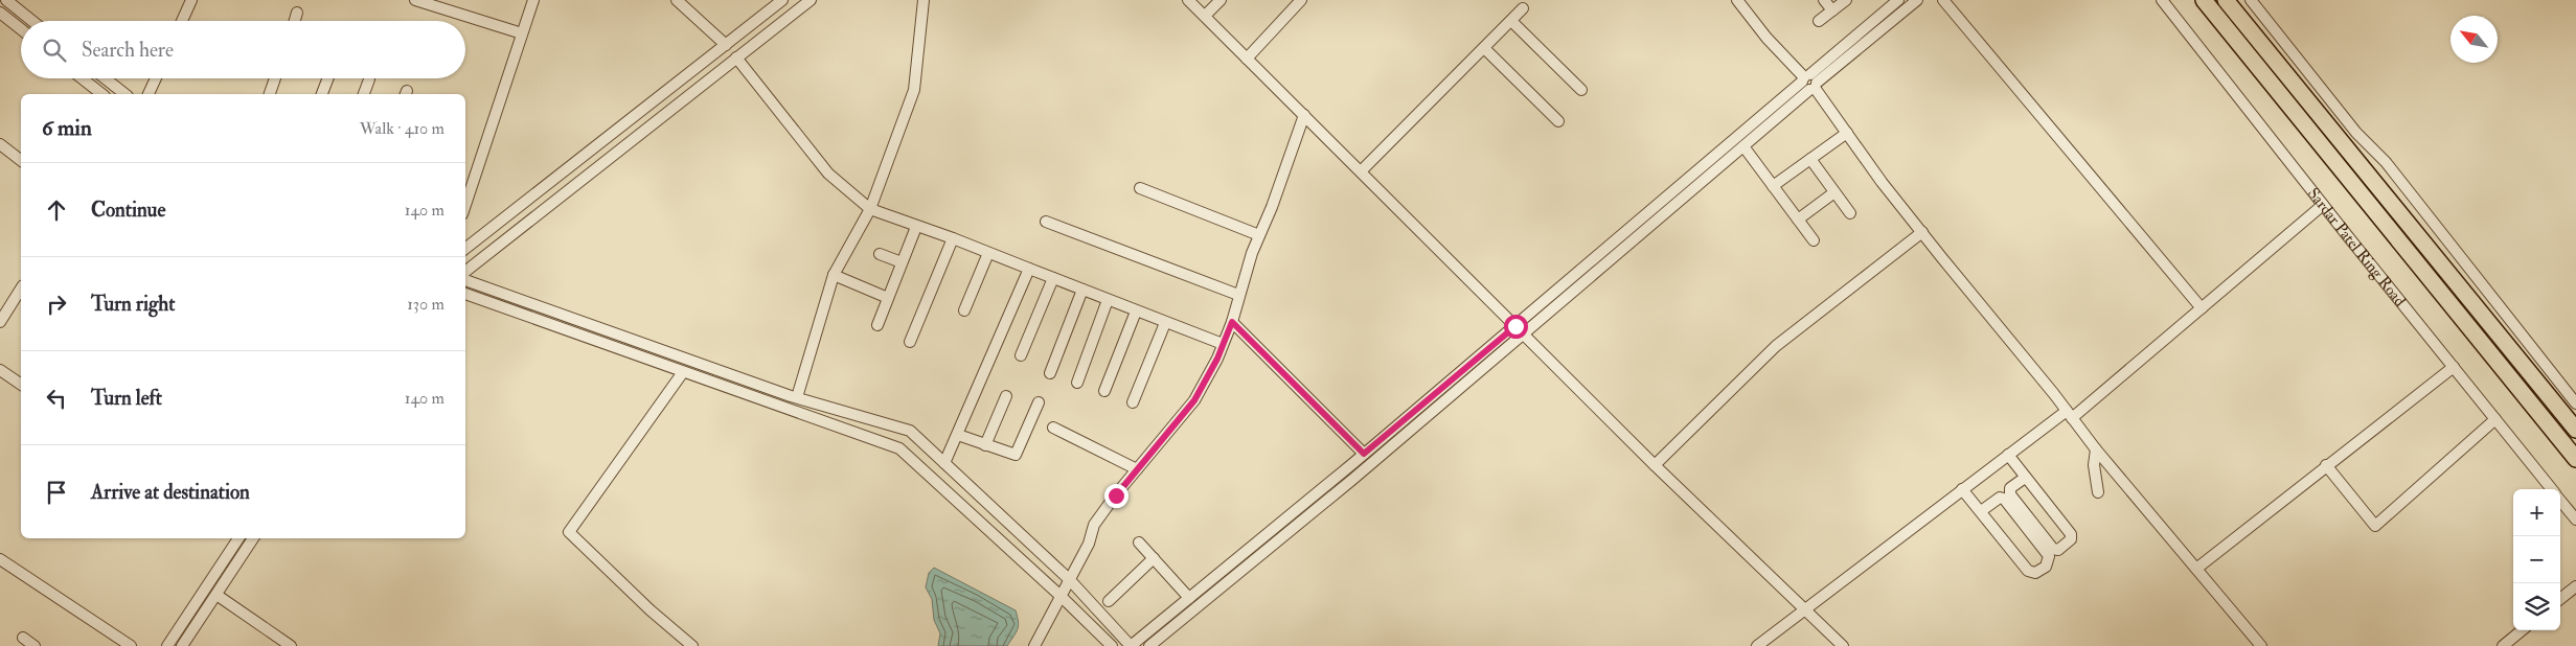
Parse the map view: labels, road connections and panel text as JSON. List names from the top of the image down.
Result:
{
  "streets": {
    "street": ["Sardar Patel Ring Road"]
  },
  "north": "top left",
  "page": {
    "search": "Search here",
    "heading": ["6 min", "Walk · 410 m"],
    "list": [
      ["Continue", "140 m"],
      ["Turn right", "130 m"],
      ["Turn left", "140 m"],
      "Arrive at destination"
    ],
    "map_buttons": ["+", "−"]
  }
}
